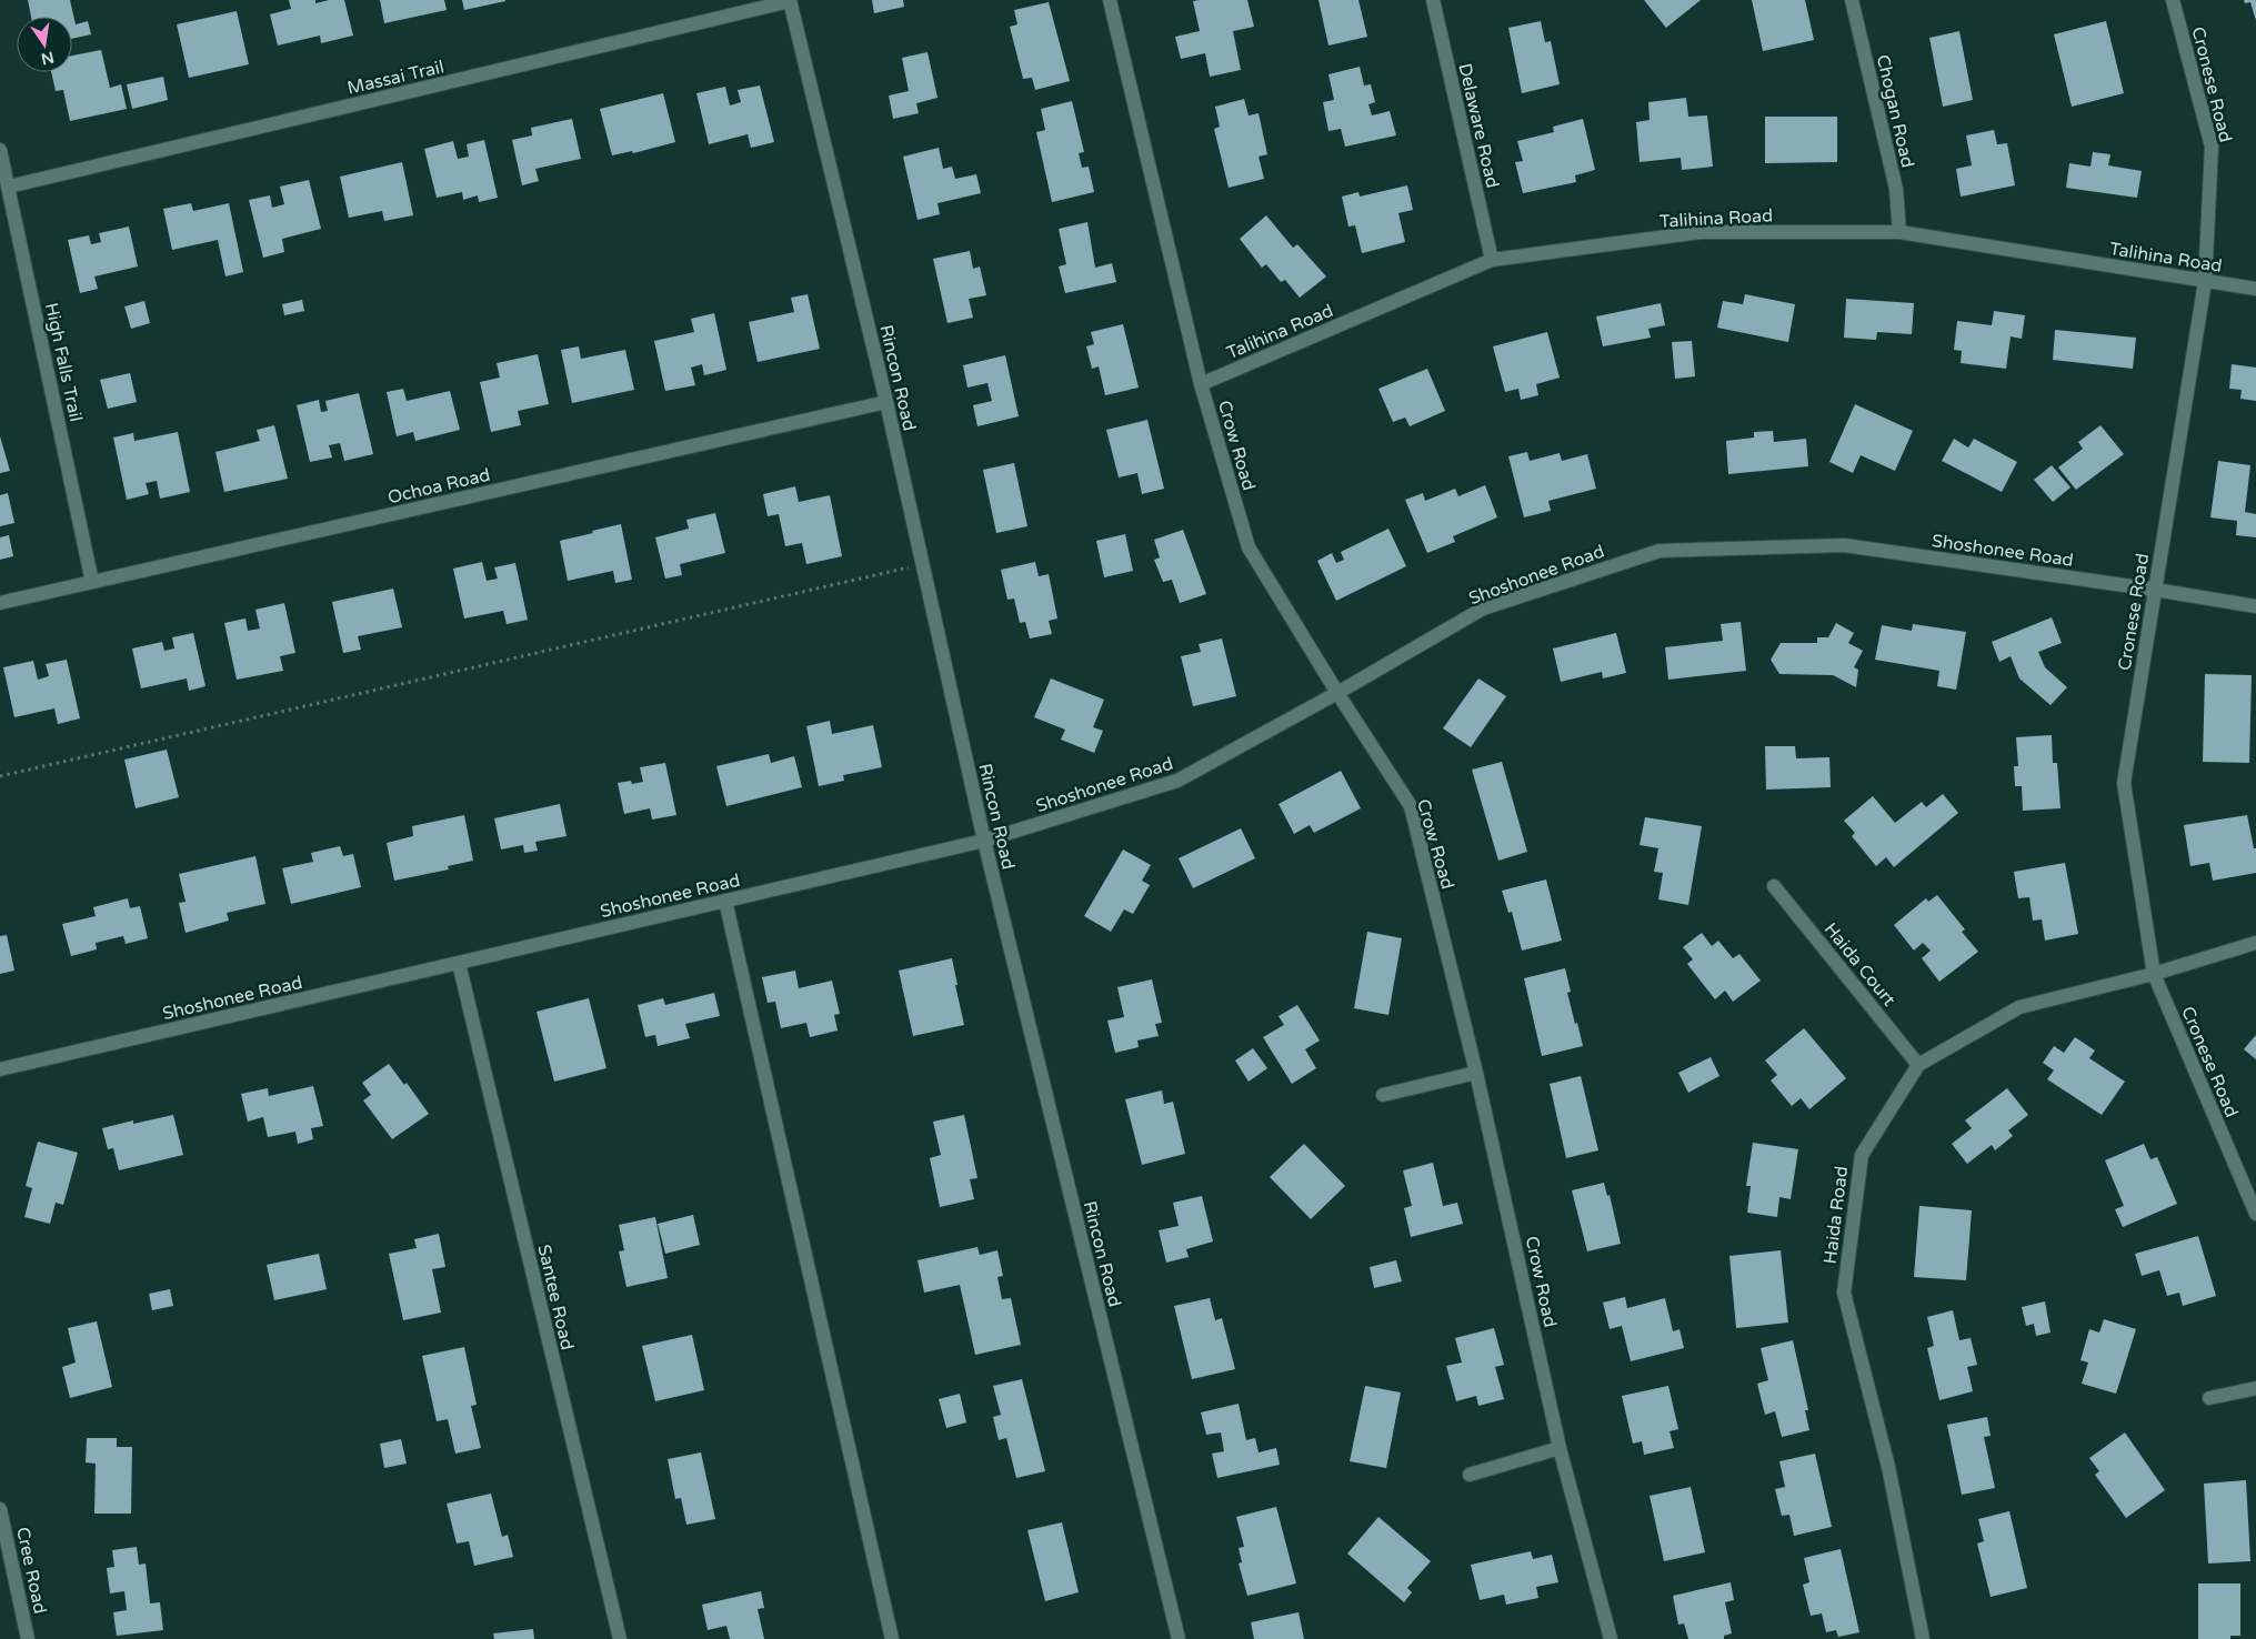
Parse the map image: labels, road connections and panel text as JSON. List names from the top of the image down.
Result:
{
  "streets": {
    "street": [
      "Massai Trail",
      "Cronese Road",
      "Chogan Road",
      "Delaware Road",
      "Talihina Road",
      "High Falls Trail",
      "Rincon Road",
      "Crow Road",
      "Ochoa Road",
      "Shoshonee Road",
      "Haida Court",
      "Haida Road",
      "Santee Road",
      "Cree Road"
    ]
  },
  "crossings": [
    ["Massai Trail", "High Falls Trail"],
    ["Massai Trail", "Rincon Road"],
    ["Cronese Road", "Talihina Road"],
    ["Cronese Road", "Shoshonee Road"],
    ["Cronese Road", "Haida Road"],
    ["Chogan Road", "Talihina Road"],
    ["Delaware Road", "Talihina Road"],
    ["Talihina Road", "Crow Road"],
    ["High Falls Trail", "Ochoa Road"],
    ["Rincon Road", "Ochoa Road"],
    ["Rincon Road", "Shoshonee Road"],
    ["Crow Road", "Shoshonee Road"],
    ["Shoshonee Road", "Santee Road"],
    ["Haida Court", "Haida Road"]
  ],
  "north": "bottom"
}
